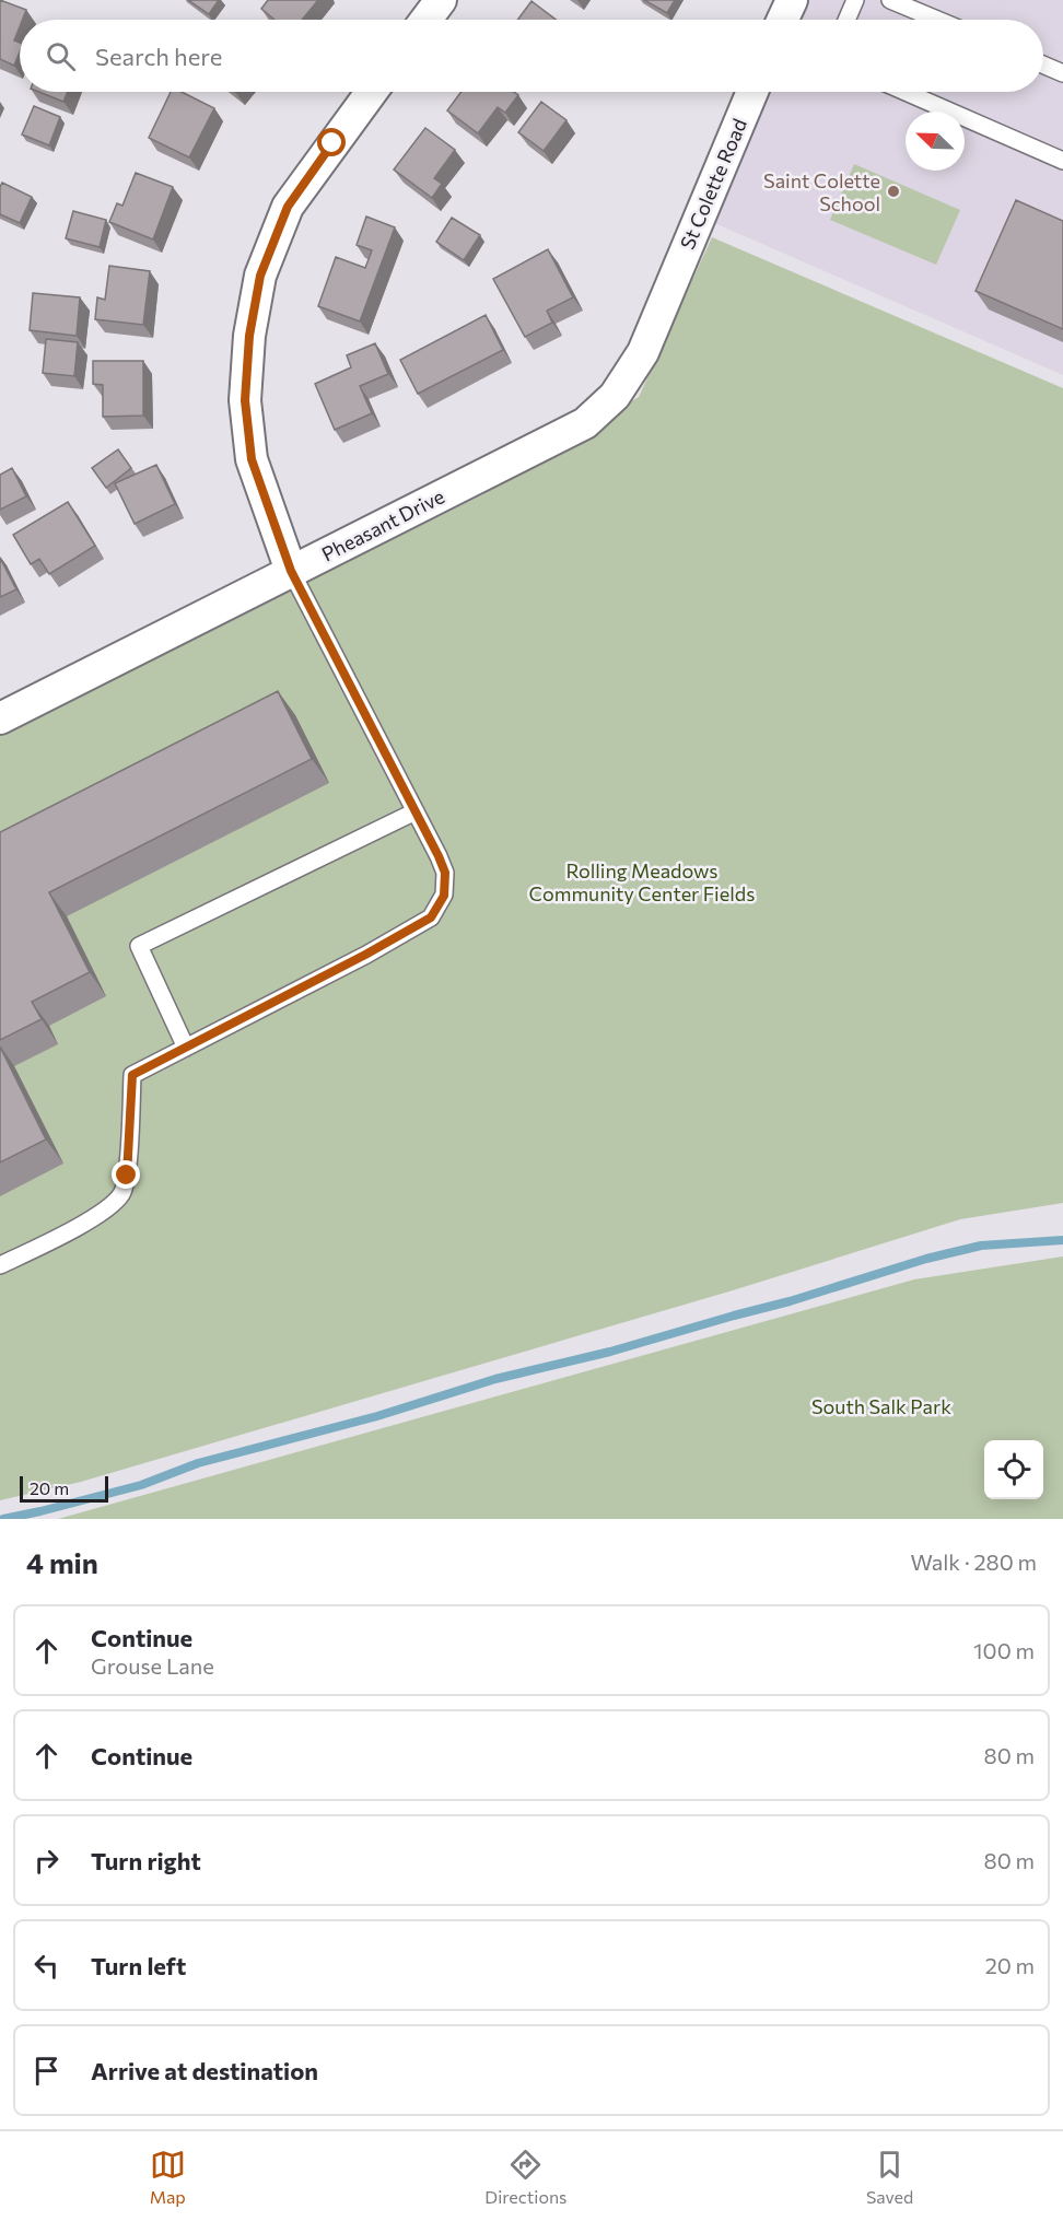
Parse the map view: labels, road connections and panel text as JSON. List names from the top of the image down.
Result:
{
  "streets": {
    "street": ["St Colette Road", "Pheasant Drive"]
  },
  "crossings": [
    ["St Colette Road", "Pheasant Drive"]
  ],
  "parks": ["Rolling Meadows Community Center Fields", "South Salk Park"],
  "places": ["Saint Colette School"],
  "scale_bar": "20 m",
  "north": "top left",
  "page": {
    "search": "Search here",
    "scale": "20 m",
    "heading": ["4 min", "Walk · 280 m"],
    "list": [
      ["Continue", "Grouse Lane", "100 m"],
      ["Continue", "80 m"],
      ["Turn right", "80 m"],
      ["Turn left", "20 m"],
      "Arrive at destination"
    ],
    "nav": ["Map", "Directions", "Saved"]
  }
}
